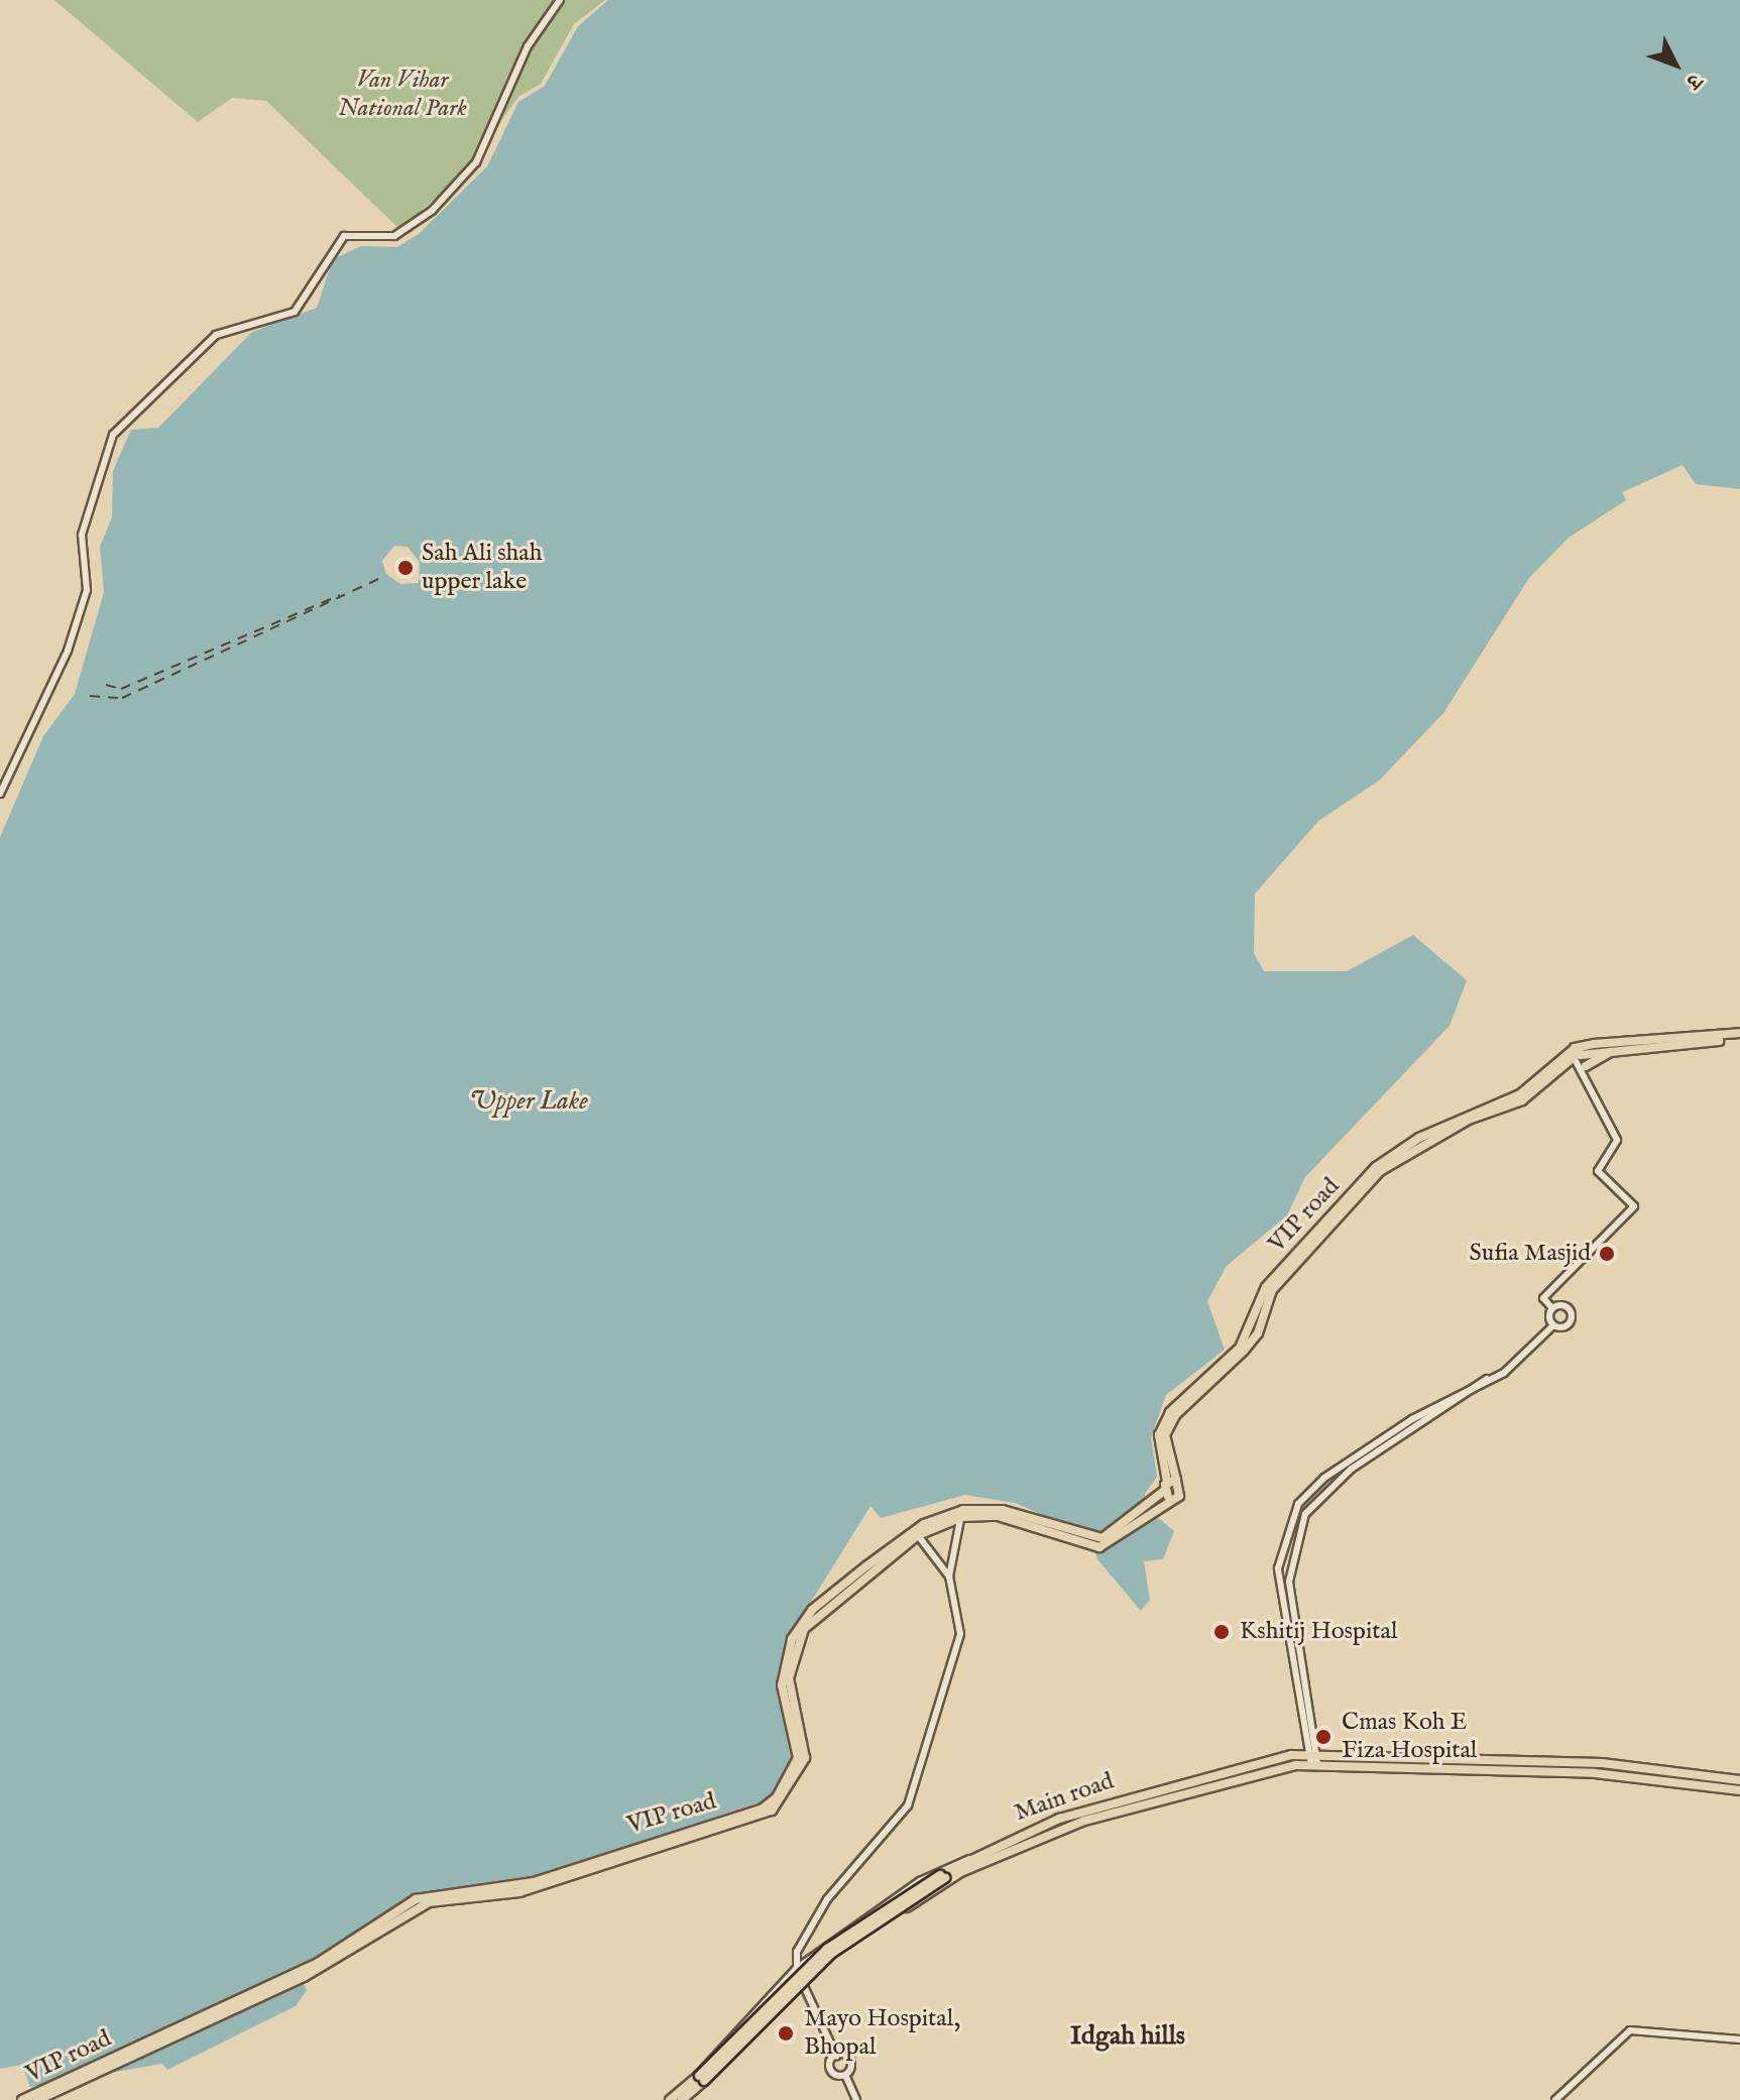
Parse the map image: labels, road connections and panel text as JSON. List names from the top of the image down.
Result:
{
  "streets": {
    "main road": ["VIP road", "Main road"]
  },
  "districts": ["Idgah hills"],
  "water": ["Upper Lake"],
  "parks": ["Van Vihar National Park"],
  "places": [
    "Sah Ali shah upper lake",
    "Sufia Masjid",
    "Kshitij Hospital",
    "Cmas Koh E Fiza Hospital",
    "Mayo Hospital, Bhopal"
  ],
  "north": "bottom right"
}
